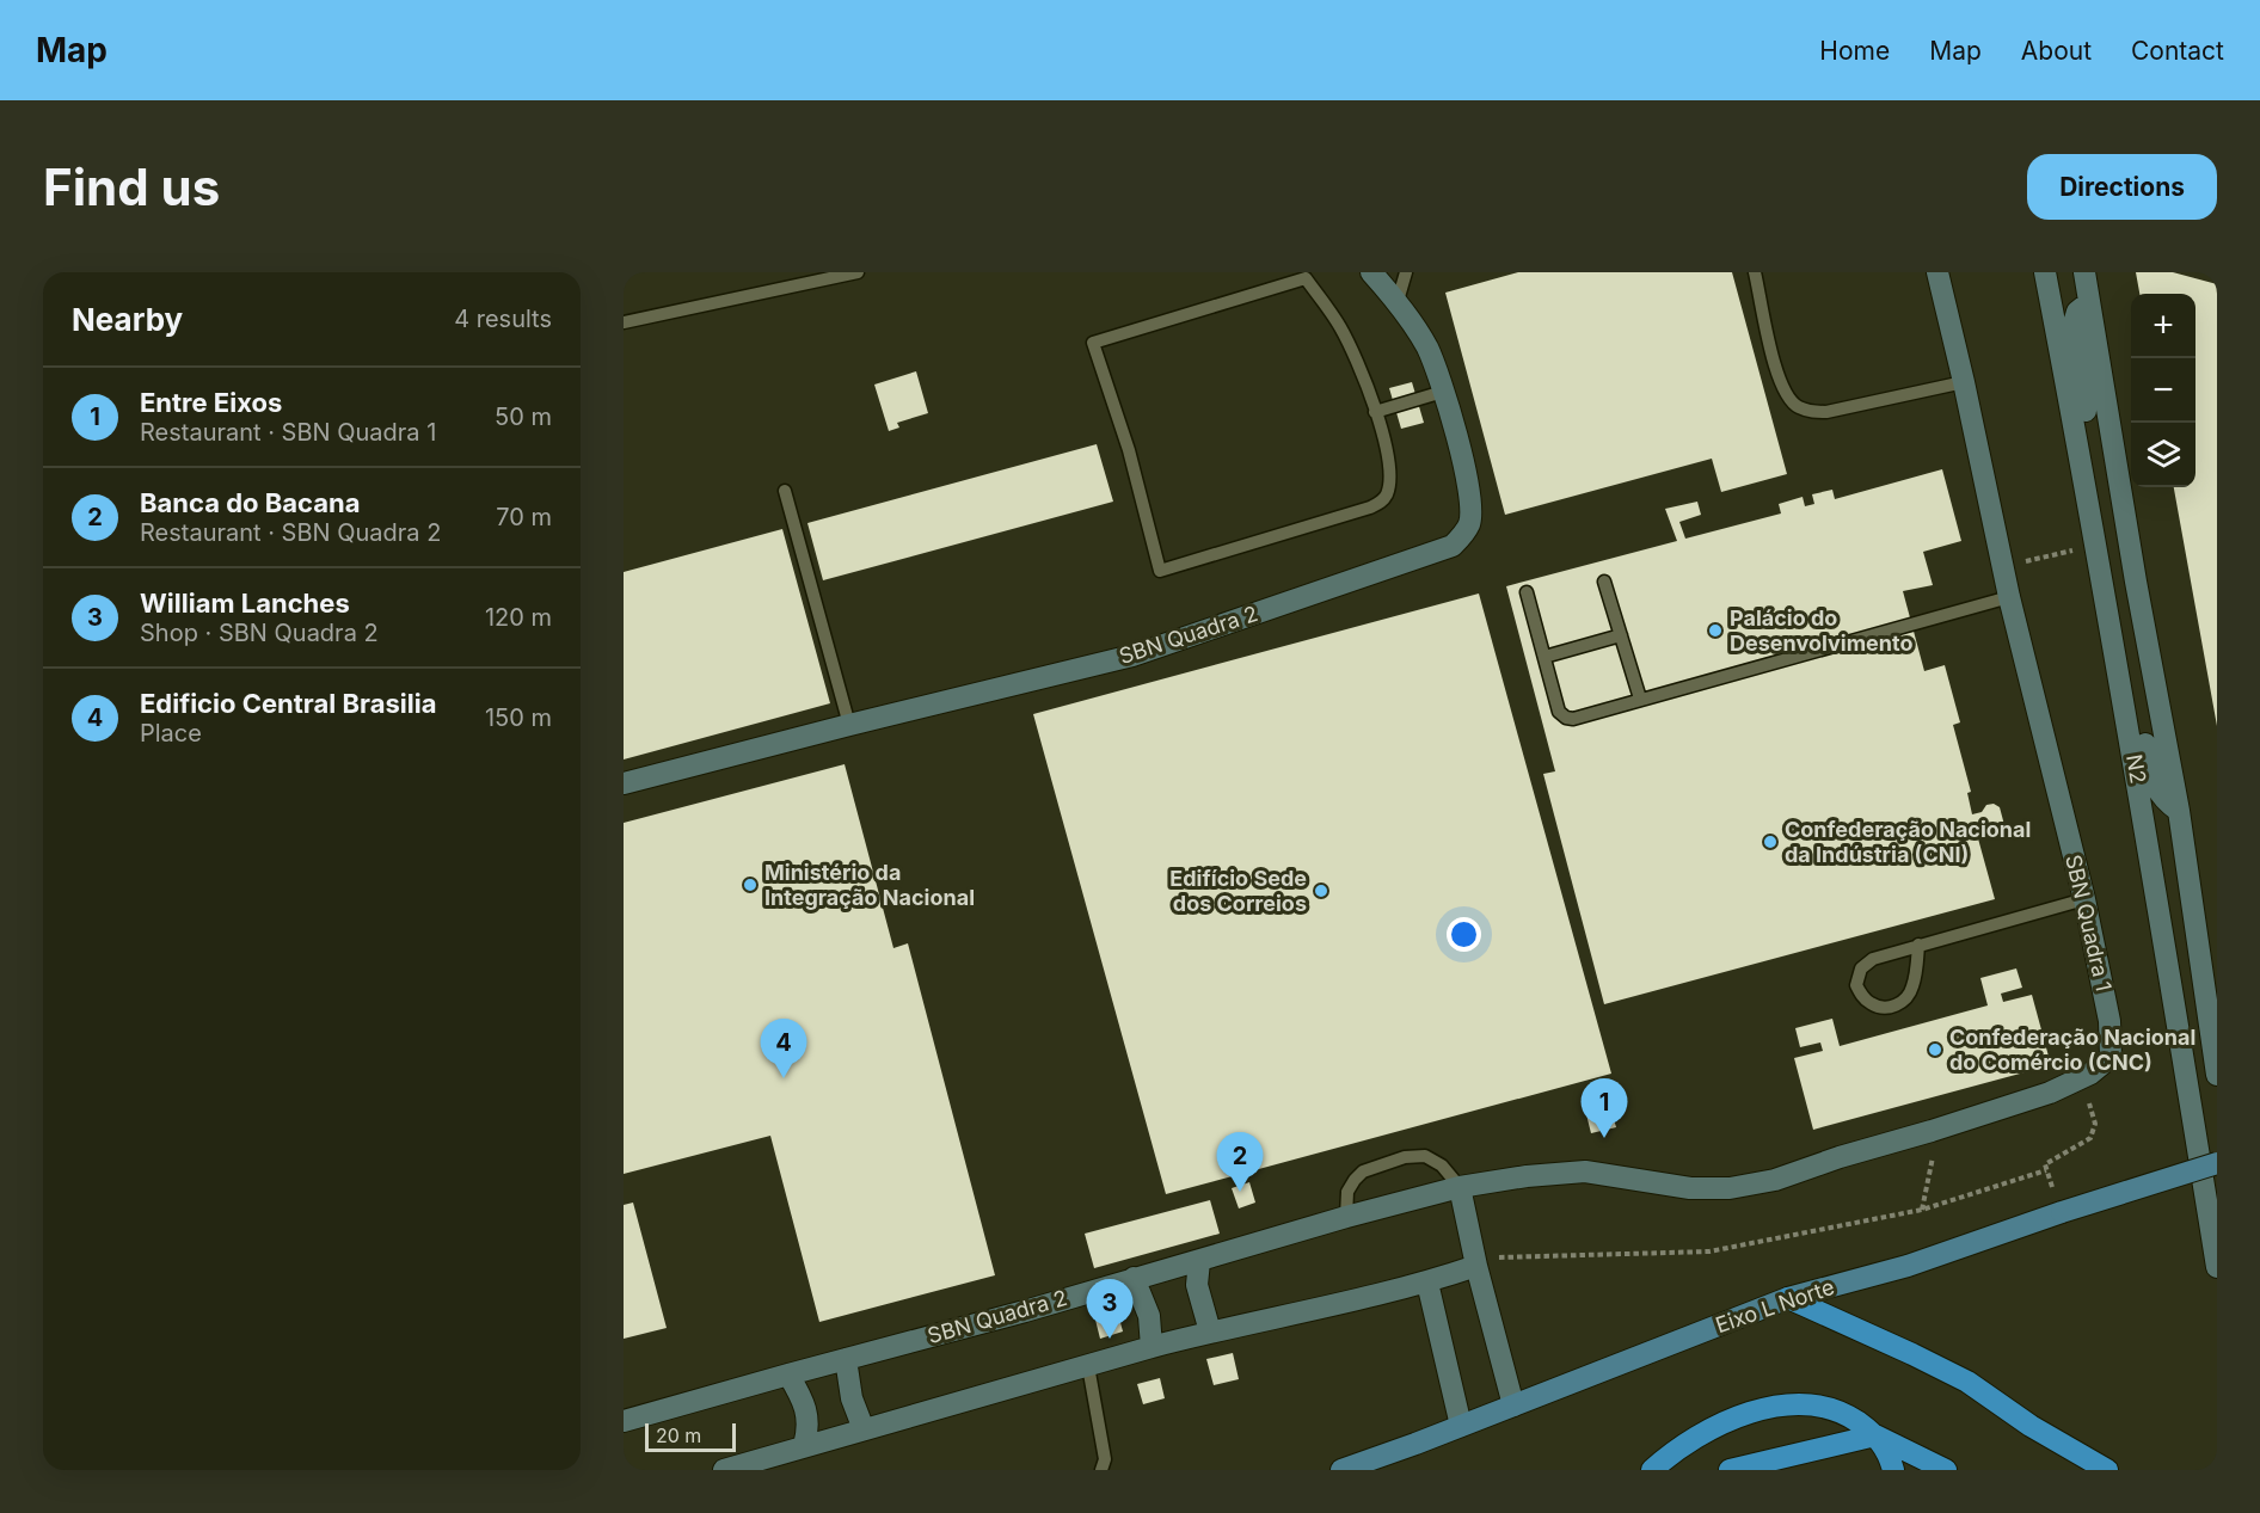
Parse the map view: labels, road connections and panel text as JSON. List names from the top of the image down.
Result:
{
  "streets": {
    "main road": ["Eixo L Norte"],
    "street": ["SBN Quadra 2", "N2", "SBN Quadra 1"]
  },
  "crossings": [
    ["SBN Quadra 2", "SBN Quadra 1"]
  ],
  "places": [
    "Palácio do Desenvolvimento",
    "Confederação Nacional da Indústria (CNI)",
    "Ministério da Integração Nacional",
    "Edifício Sede dos Correios",
    "Confederação Nacional do Comércio (CNC)"
  ],
  "scale_bar": "20 m",
  "page": {
    "header": "Map",
    "nav": [
      "Home",
      "Map",
      "About",
      "Contact"
    ],
    "buttons": "Directions",
    "title": "Find us",
    "heading": ["Nearby", "4 results"],
    "map_buttons": ["+", "−"],
    "list": [
      {
        "mark": "1",
        "name": "Entre Eixos",
        "note": "Restaurant · SBN Quadra 1",
        "value": "50 m"
      },
      {
        "mark": "2",
        "name": "Banca do Bacana",
        "note": "Restaurant · SBN Quadra 2",
        "value": "70 m"
      },
      {
        "mark": "3",
        "name": "William Lanches",
        "note": "Shop · SBN Quadra 2",
        "value": "120 m"
      },
      {
        "mark": "4",
        "name": "Edificio Central Brasilia",
        "note": "Place",
        "value": "150 m"
      }
    ],
    "pins": [
      "4",
      "1",
      "2",
      "3"
    ],
    "scale": "20 m"
  }
}
